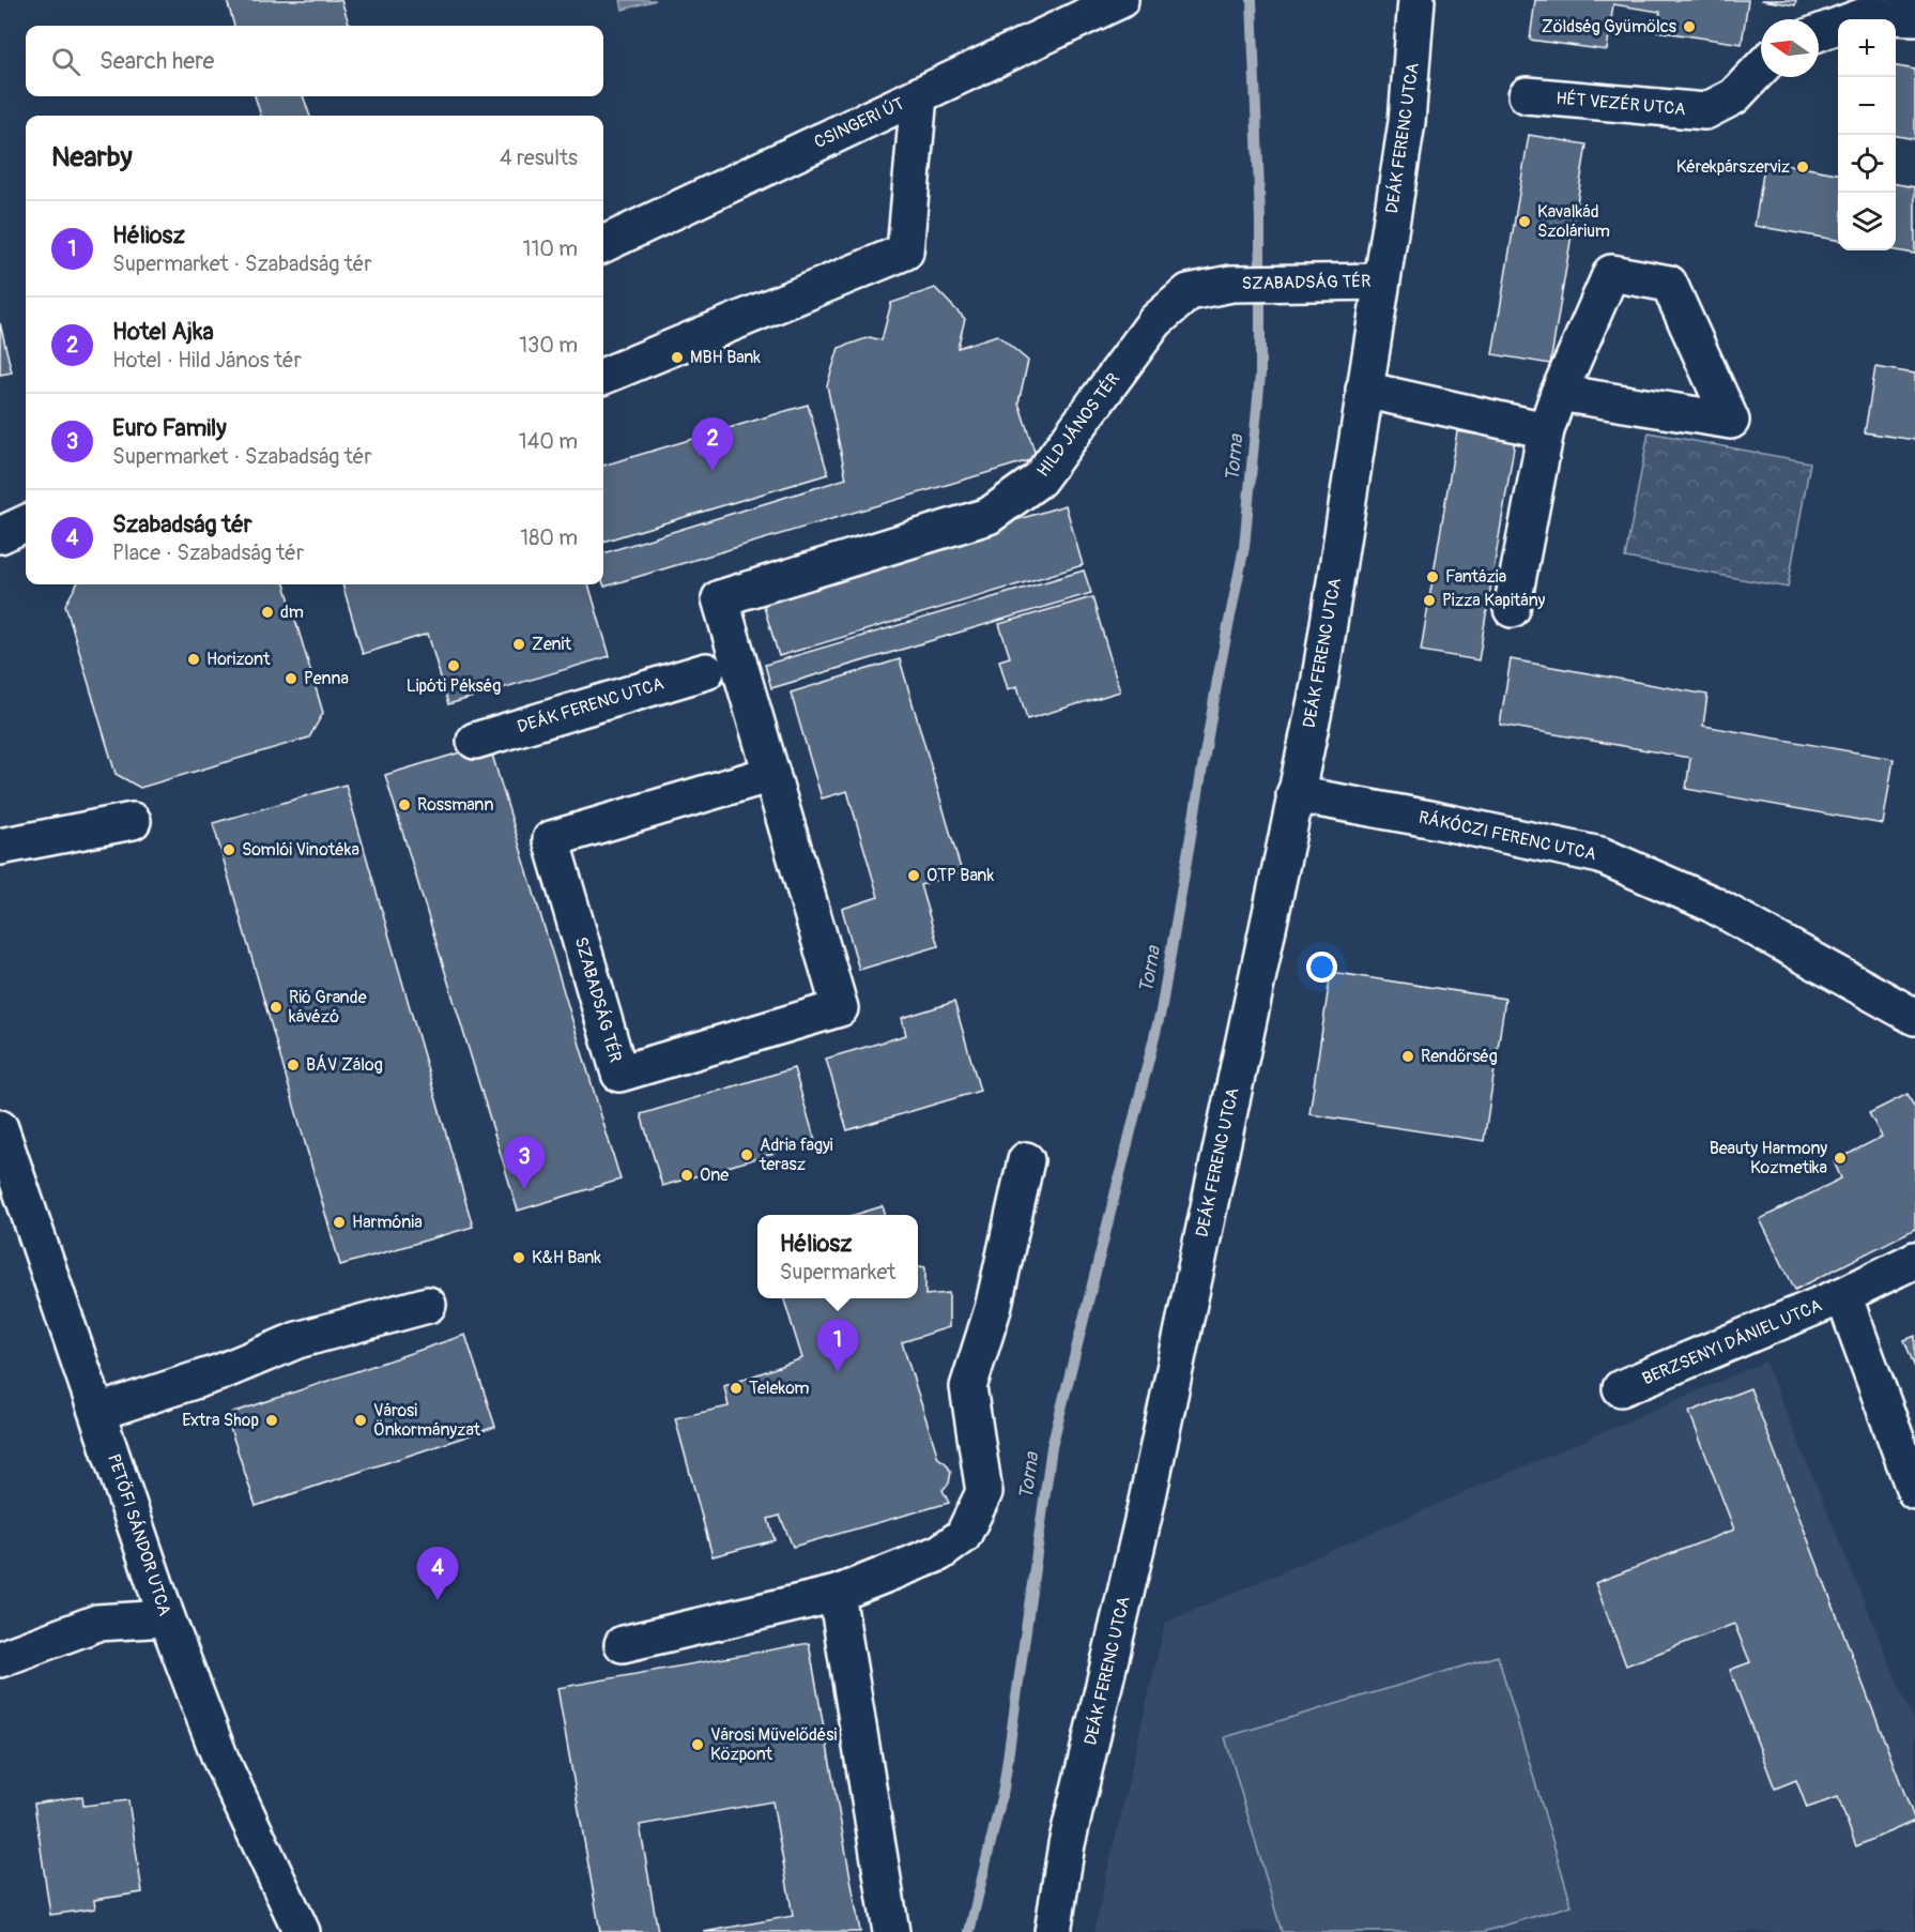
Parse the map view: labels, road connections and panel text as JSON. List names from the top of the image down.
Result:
{
  "streets": {
    "street": [
      "HÉT VEZÉR UTCA",
      "CSINGERI ÚT",
      "DEÁK FERENC UTCA",
      "SZABADSÁG TÉR",
      "HILD JÁNOS TÉR",
      "RÁKÓCZI FERENC UTCA",
      "BERZSENYI DÁNIEL UTCA",
      "PETŐFI SÁNDOR UTCA"
    ]
  },
  "crossings": [
    ["DEÁK FERENC UTCA", "SZABADSÁG TÉR"],
    ["DEÁK FERENC UTCA", "RÁKÓCZI FERENC UTCA"],
    ["SZABADSÁG TÉR", "HILD JÁNOS TÉR"]
  ],
  "water": ["Torna"],
  "places": [
    "Zöldség Gyümölcs",
    "Kérekpárszerviz",
    "Kavalkád Szolárium",
    "MBH Bank",
    "Fantázia",
    "Pizza Kapitány",
    "dm",
    "Zenit",
    "Horizont",
    "Lipóti Pékség",
    "Penna",
    "Rossmann",
    "Somlói Vinotéka",
    "OTP Bank",
    "Rió Grande kávézó",
    "Rendőrség",
    "BÁV Zálog",
    "Adria fagyi terasz",
    "Beauty Harmony Kozmetika",
    "One",
    "Harmónia",
    "K&H Bank",
    "Telekom",
    "Extra Shop",
    "Városi Önkormányzat",
    "Városi Művelődési Központ"
  ],
  "north": "left",
  "page": {
    "map_buttons": ["+", "−"],
    "search": "Search here",
    "heading": ["Nearby", "4 results"],
    "list": [
      {
        "mark": "1",
        "name": "Héliosz",
        "note": "Supermarket · Szabadság tér",
        "value": "110 m"
      },
      {
        "mark": "2",
        "name": "Hotel Ajka",
        "note": "Hotel · Hild János tér",
        "value": "130 m"
      },
      {
        "mark": "3",
        "name": "Euro Family",
        "note": "Supermarket · Szabadság tér",
        "value": "140 m"
      },
      {
        "mark": "4",
        "name": "Szabadság tér",
        "note": "Place · Szabadság tér",
        "value": "180 m"
      }
    ],
    "pins": [
      "2",
      "3",
      "1",
      "4"
    ],
    "popup": ["Héliosz", "Supermarket"]
  }
}
